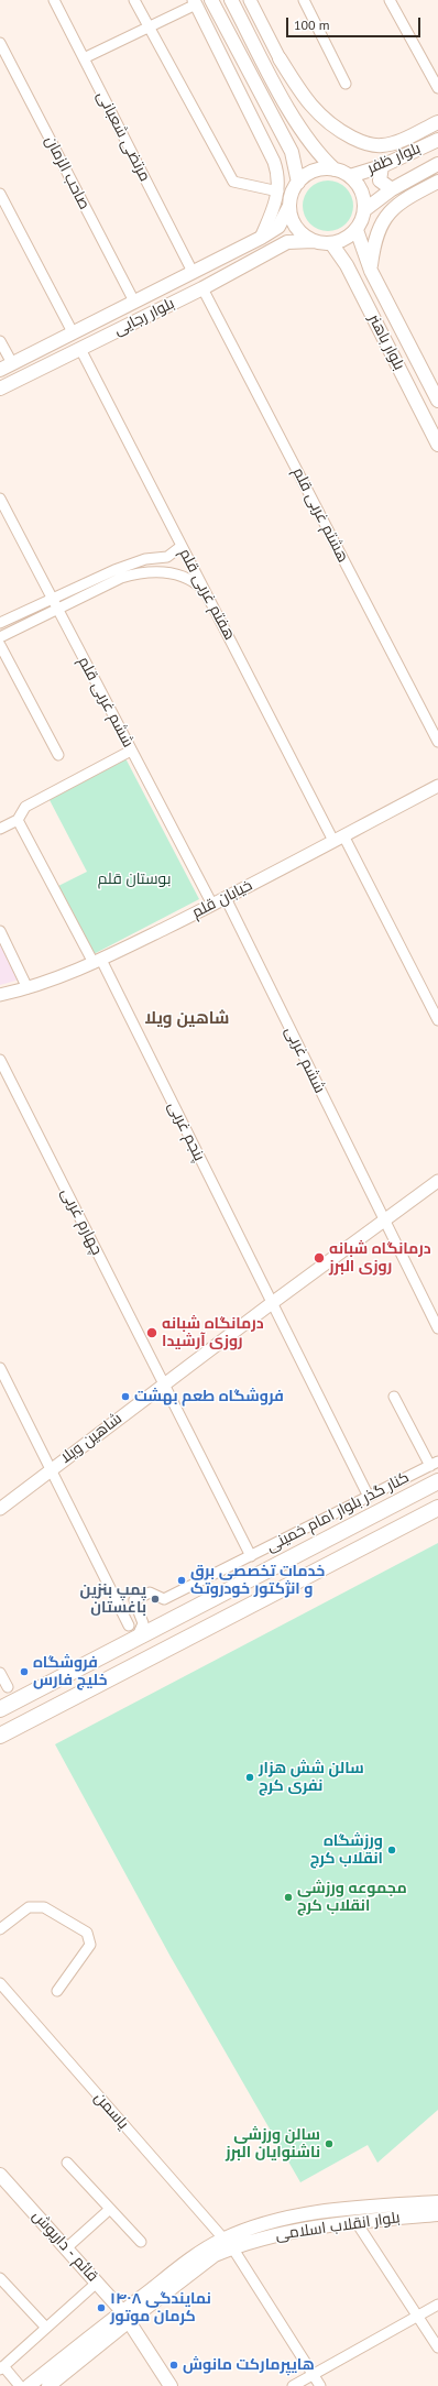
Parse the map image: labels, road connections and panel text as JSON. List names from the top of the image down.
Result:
{
  "streets": {
    "main road": [
      "بلوار ظفر",
      "بلوار رجایی",
      "بلوار باهنر",
      "بلوار انقلاب اسلامی",
      "قائم - داریوش"
    ],
    "street": [
      "مرتضی شعبانی",
      "صاحب الزمان",
      "هشتم غربی قلم",
      "هفتم غربی قلم",
      "ششم غربی قلم",
      "خیابان قلم",
      "ششم غربی",
      "پنجم غربی",
      "چهارم غربی",
      "شاهین ویلا",
      "کنار گذر بلوار امام خمینی",
      "یاسمن"
    ]
  },
  "crossings": [
    ["مرتضی شعبانی", "بلوار رجایی"],
    ["بلوار ظفر", "بلوار رجایی"],
    ["بلوار ظفر", "بلوار باهنر"],
    ["صاحب الزمان", "بلوار رجایی"],
    ["بلوار رجایی", "بلوار باهنر"],
    ["بلوار رجایی", "هشتم غربی قلم"],
    ["بلوار رجایی", "هفتم غربی قلم"],
    ["هفتم غربی قلم", "خیابان قلم"],
    ["ششم غربی قلم", "خیابان قلم"],
    ["خیابان قلم", "ششم غربی"],
    ["خیابان قلم", "پنجم غربی"],
    ["ششم غربی", "شاهین ویلا"],
    ["پنجم غربی", "شاهین ویلا"],
    ["پنجم غربی", "کنار گذر بلوار امام خمینی"],
    ["چهارم غربی", "شاهین ویلا"],
    ["چهارم غربی", "کنار گذر بلوار امام خمینی"],
    ["یاسمن", "بلوار انقلاب اسلامی"],
    ["بلوار انقلاب اسلامی", "قائم - داریوش"]
  ],
  "districts": ["شاهین ویلا"],
  "parks": ["بوستان قلم"],
  "places": [
    "درمانگاه شبانه روزی البرز",
    "درمانگاه شبانه روزی آرشیدا",
    "فروشگاه طعم بهشت",
    "خدمات تخصصی برق و انژکتور خودروتک",
    "پمپ بنزین باغستان",
    "فروشگاه خلیج فارس",
    "سالن شش هزار نفری کرج",
    "ورزشگاه انقلاب کرج",
    "مجموعه ورزشی انقلاب کرج",
    "سالن ورزشی ناشنوایان البرز",
    "نمایندگی ۱۴۰۸ کرمان موتور",
    "هایپرمارکت مانوش"
  ],
  "scale_bar": "100 m"
}
